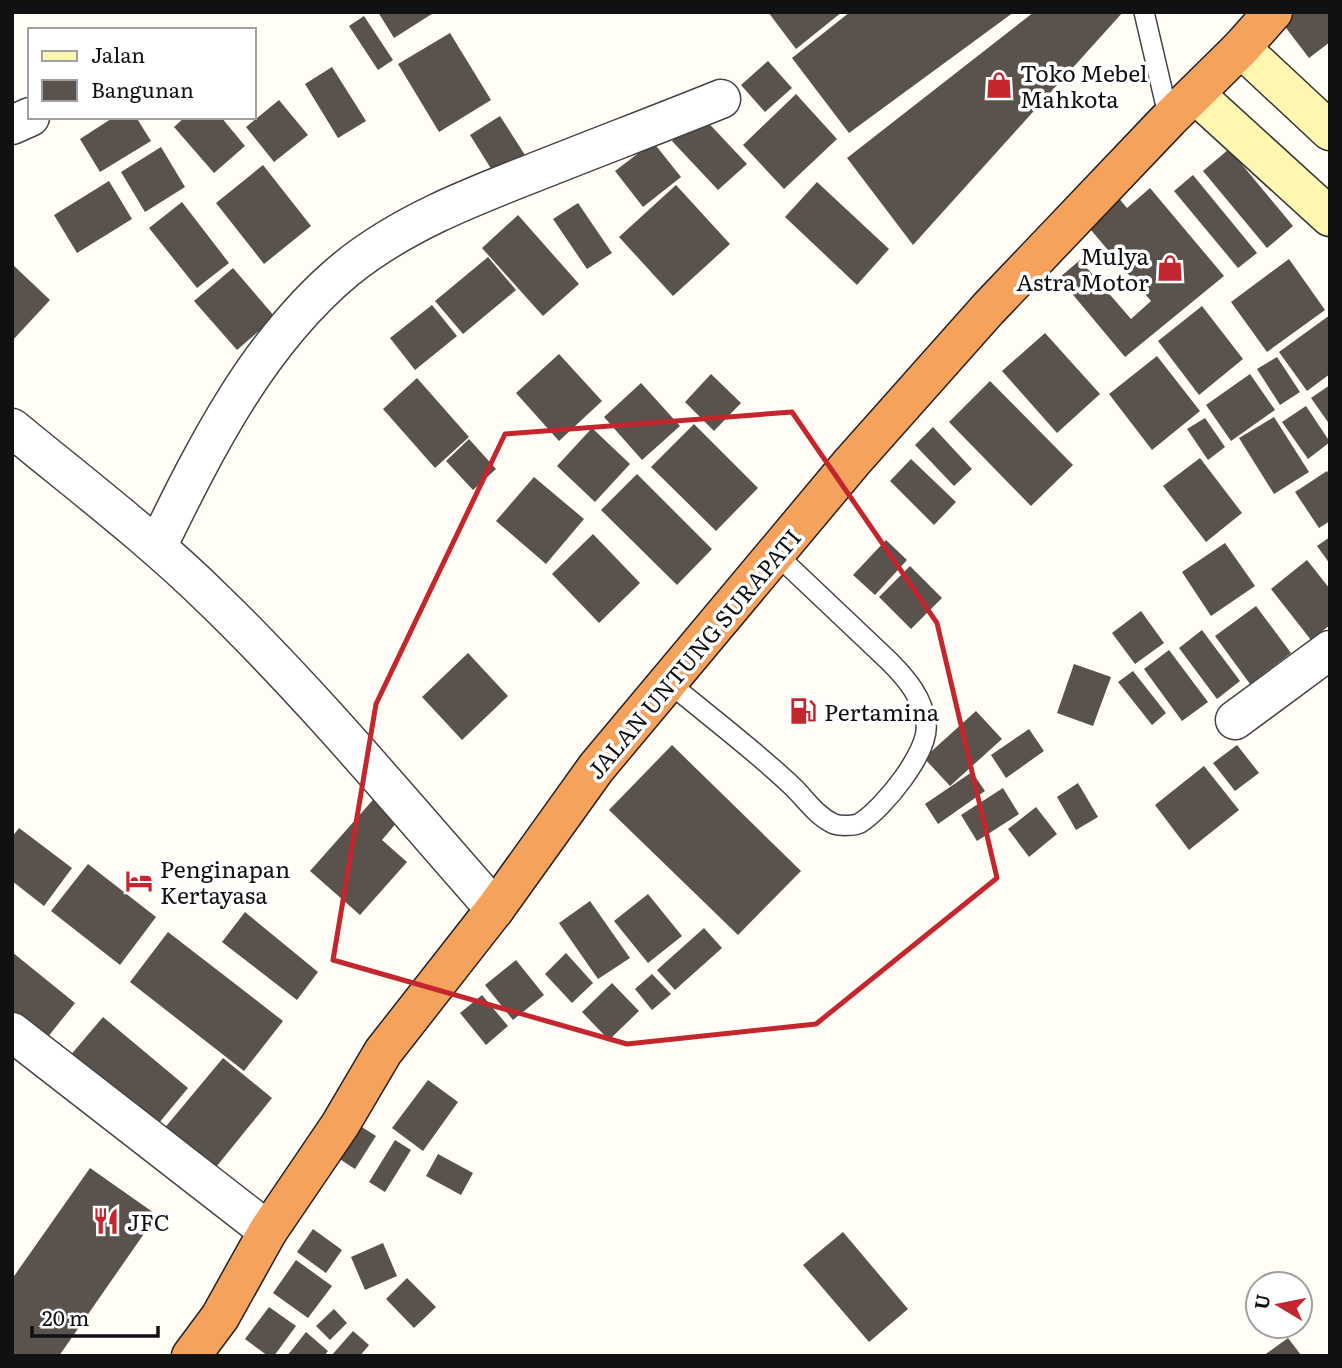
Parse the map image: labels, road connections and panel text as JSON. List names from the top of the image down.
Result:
{
  "streets": {
    "highway": ["JALAN UNTUNG SURAPATI"]
  },
  "places": {
    "shop": ["Toko Mebel Mahkota", "Mulya Astra Motor"],
    "fuel station": ["Pertamina"],
    "hotel": ["Penginapan Kertayasa"],
    "restaurant": ["JFC"]
  },
  "legend": ["Jalan", "Bangunan"],
  "scale_bar": "20 m",
  "north": "left"
}
